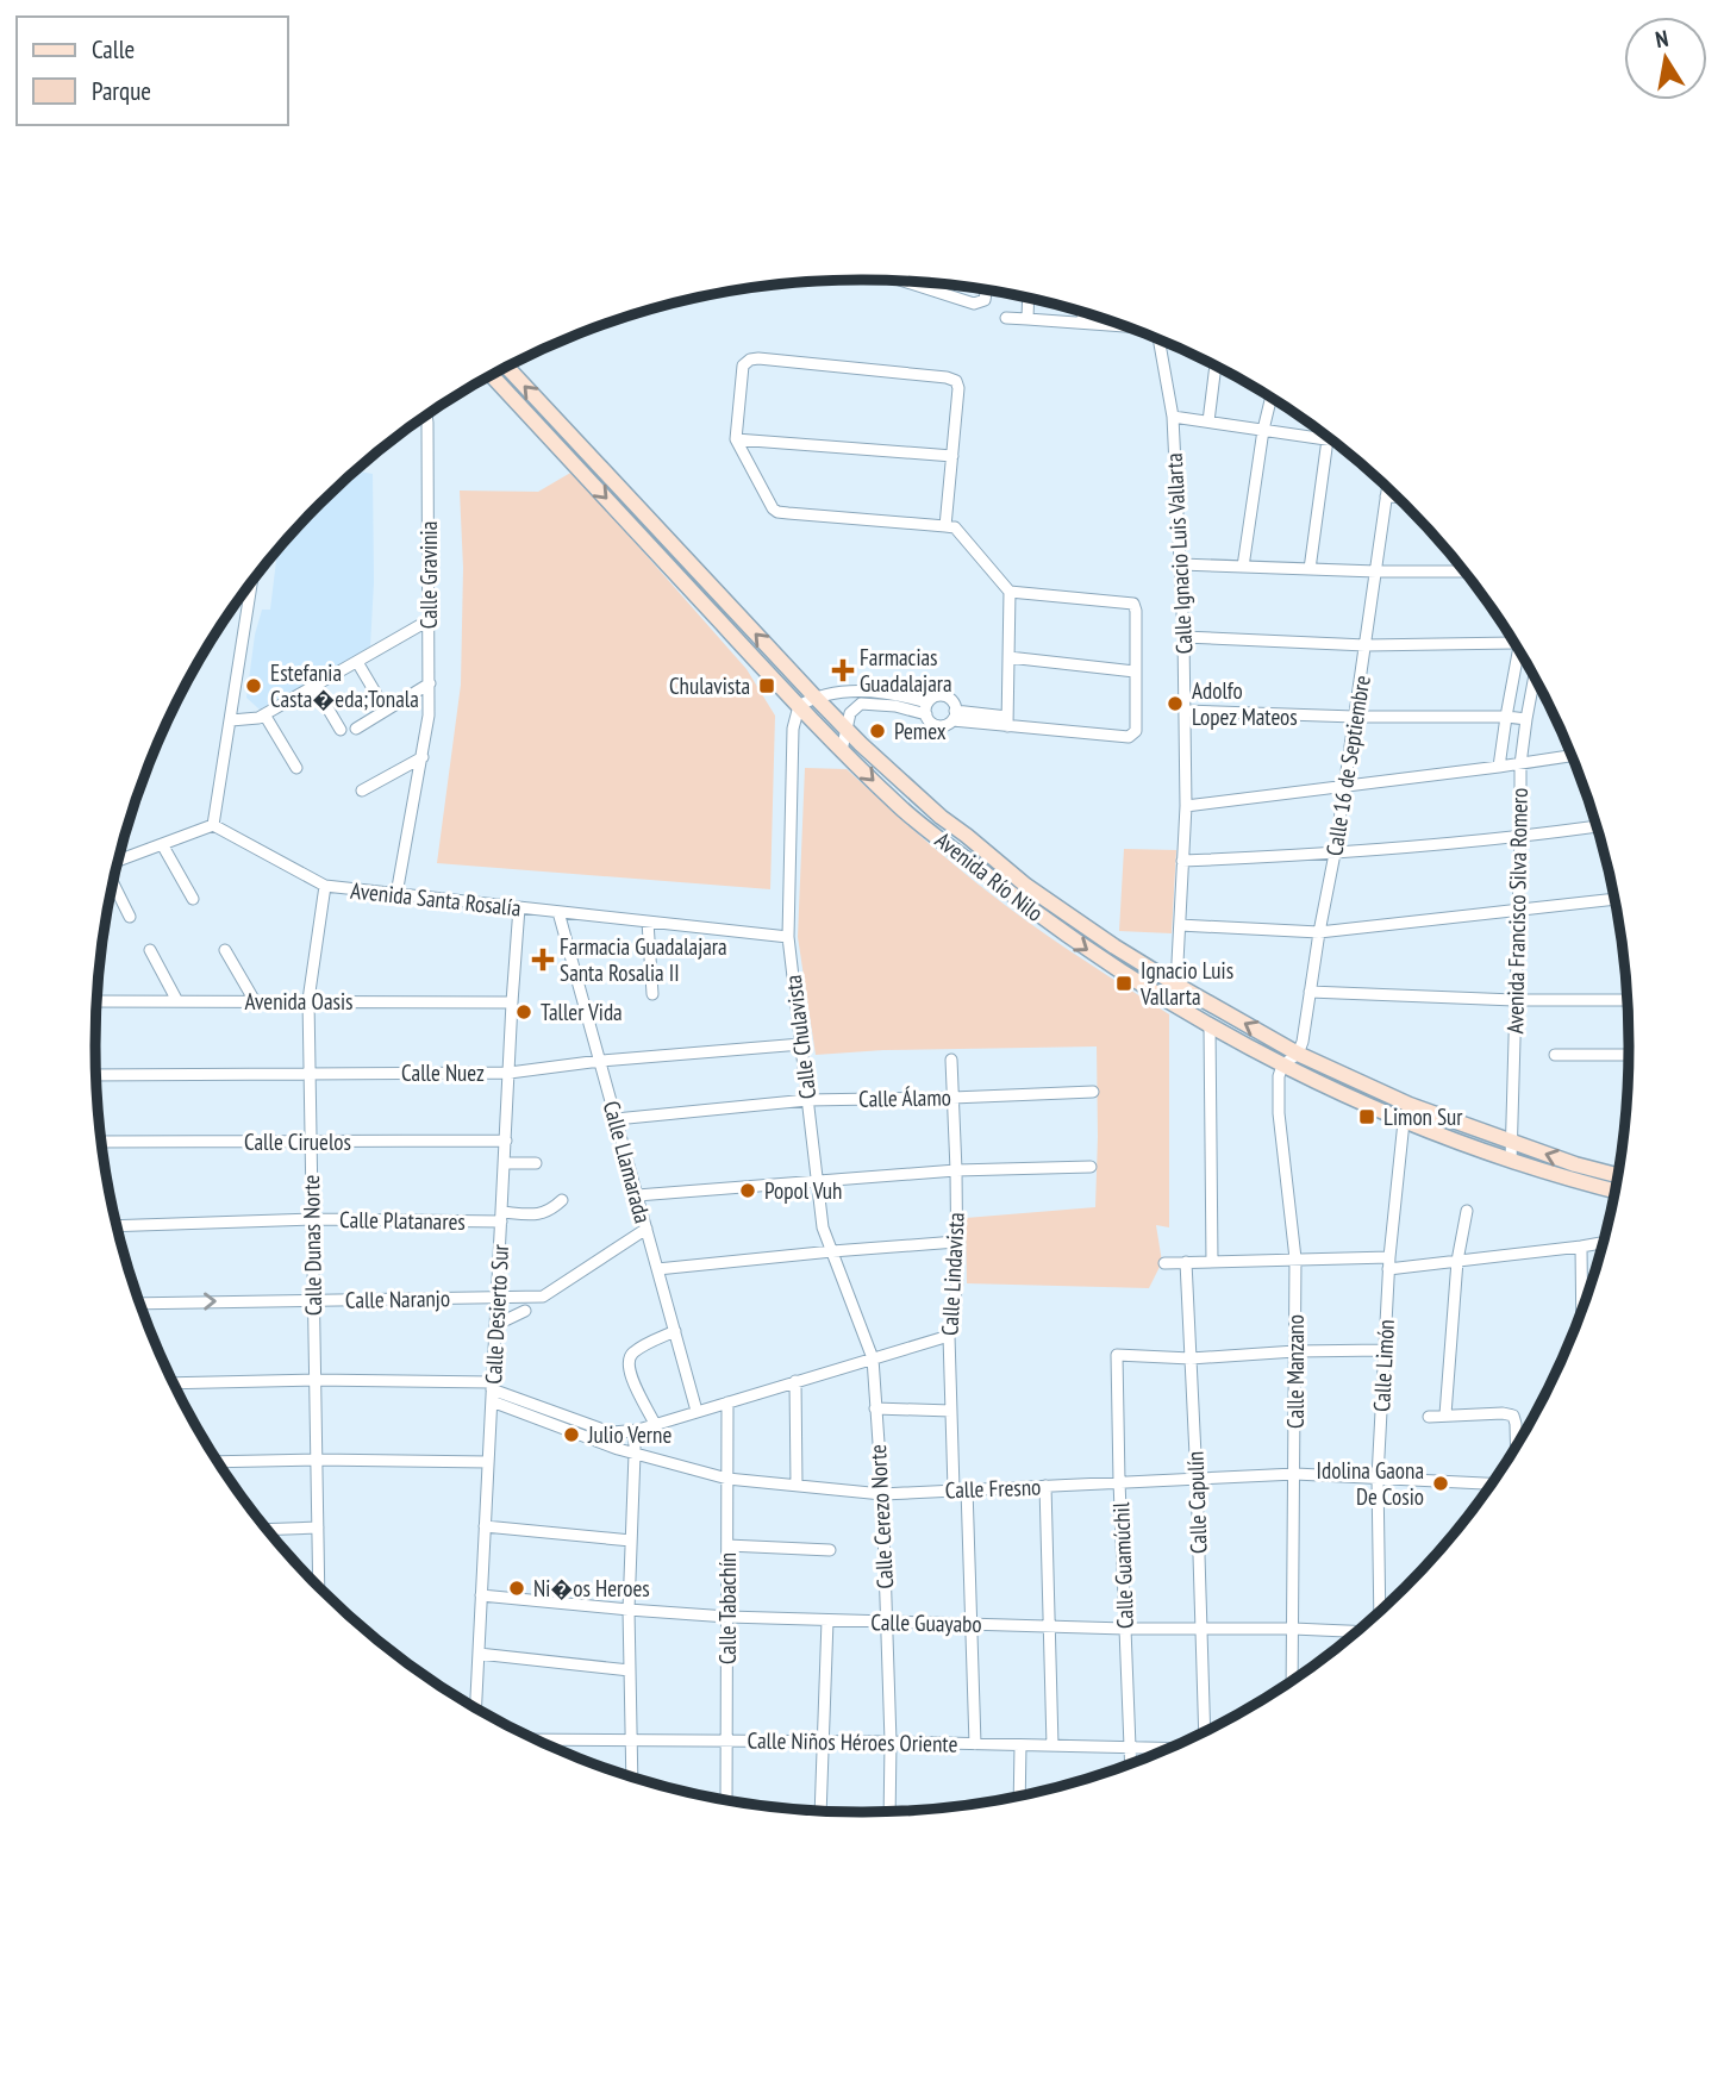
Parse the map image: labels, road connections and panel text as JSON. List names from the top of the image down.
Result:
{
  "streets": {
    "main road": ["Avenida Río Nilo"],
    "street": [
      "Calle Ignacio Luis Vallarta",
      "Calle Gravinia",
      "Calle 16 de Septiembre",
      "Avenida Santa Rosalía",
      "Avenida Francisco Silva Romero",
      "Avenida Oasis",
      "Calle Chulavista",
      "Calle Nuez",
      "Calle Álamo",
      "Calle Ciruelos",
      "Calle Llamarada",
      "Calle Platanares",
      "Calle Dunas Norte",
      "Calle Lindavista",
      "Calle Naranjo",
      "Calle Desierto Sur",
      "Calle Limón",
      "Calle Manzano",
      "Calle Fresno",
      "Calle Capulín",
      "Calle Cerezo Norte",
      "Calle Guamúchil",
      "Calle Tabachín",
      "Calle Guayabo",
      "Calle Niños Héroes Oriente"
    ]
  },
  "crossings": [
    ["Calle Ignacio Luis Vallarta", "Avenida Río Nilo"],
    ["Calle Gravinia", "Avenida Santa Rosalía"],
    ["Calle 16 de Septiembre", "Avenida Río Nilo"],
    ["Avenida Río Nilo", "Avenida Francisco Silva Romero"],
    ["Avenida Río Nilo", "Calle Chulavista"],
    ["Avenida Río Nilo", "Calle Limón"],
    ["Avenida Río Nilo", "Calle Manzano"],
    ["Avenida Santa Rosalía", "Calle Chulavista"],
    ["Avenida Santa Rosalía", "Calle Llamarada"],
    ["Avenida Santa Rosalía", "Calle Dunas Norte"],
    ["Avenida Santa Rosalía", "Calle Desierto Sur"],
    ["Avenida Oasis", "Calle Dunas Norte"],
    ["Avenida Oasis", "Calle Desierto Sur"],
    ["Calle Chulavista", "Calle Nuez"],
    ["Calle Chulavista", "Calle Álamo"],
    ["Calle Chulavista", "Calle Cerezo Norte"],
    ["Calle Nuez", "Calle Llamarada"],
    ["Calle Nuez", "Calle Dunas Norte"],
    ["Calle Nuez", "Calle Desierto Sur"],
    ["Calle Álamo", "Calle Llamarada"],
    ["Calle Álamo", "Calle Lindavista"],
    ["Calle Ciruelos", "Calle Dunas Norte"],
    ["Calle Ciruelos", "Calle Desierto Sur"],
    ["Calle Llamarada", "Calle Naranjo"],
    ["Calle Platanares", "Calle Dunas Norte"],
    ["Calle Platanares", "Calle Desierto Sur"],
    ["Calle Dunas Norte", "Calle Naranjo"],
    ["Calle Lindavista", "Calle Fresno"],
    ["Calle Lindavista", "Calle Guayabo"],
    ["Calle Lindavista", "Calle Niños Héroes Oriente"],
    ["Calle Naranjo", "Calle Desierto Sur"],
    ["Calle Desierto Sur", "Calle Fresno"],
    ["Calle Desierto Sur", "Calle Guayabo"],
    ["Calle Limón", "Calle Fresno"],
    ["Calle Manzano", "Calle Fresno"],
    ["Calle Manzano", "Calle Guayabo"],
    ["Calle Fresno", "Calle Capulín"],
    ["Calle Fresno", "Calle Cerezo Norte"],
    ["Calle Fresno", "Calle Guamúchil"],
    ["Calle Fresno", "Calle Tabachín"],
    ["Calle Capulín", "Calle Guamúchil"],
    ["Calle Capulín", "Calle Guayabo"],
    ["Calle Cerezo Norte", "Calle Guayabo"],
    ["Calle Cerezo Norte", "Calle Niños Héroes Oriente"],
    ["Calle Guamúchil", "Calle Guayabo"],
    ["Calle Guamúchil", "Calle Niños Héroes Oriente"],
    ["Calle Tabachín", "Calle Guayabo"],
    ["Calle Tabachín", "Calle Niños Héroes Oriente"]
  ],
  "places": {
    "health": ["Farmacias Guadalajara", "Farmacia Guadalajara Santa Rosalia II"],
    "other": [
      "Estefania Casta�eda;Tonala",
      "Adolfo Lopez Mateos",
      "Pemex",
      "Taller Vida",
      "Popol Vuh",
      "Julio Verne",
      "Idolina Gaona De Cosio",
      "Ni�os Heroes"
    ],
    "transit": ["Chulavista", "Ignacio Luis Vallarta", "Limon Sur"]
  },
  "legend": ["Calle", "Parque"],
  "north": "top"
}
